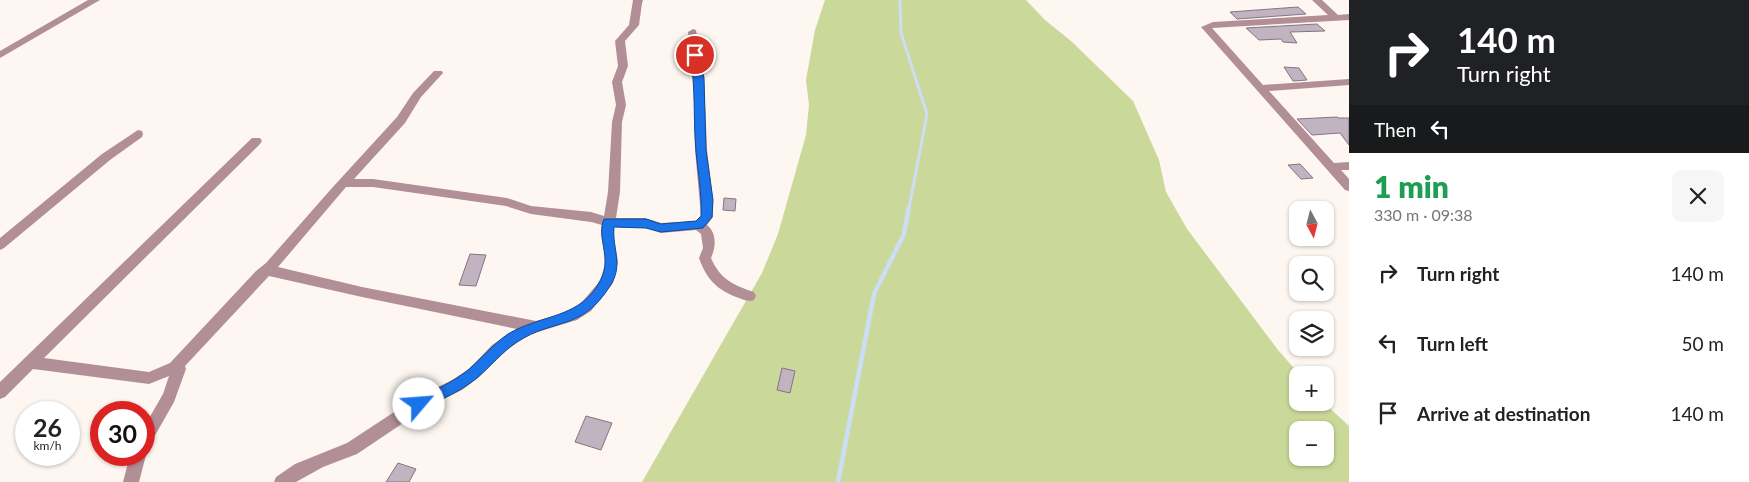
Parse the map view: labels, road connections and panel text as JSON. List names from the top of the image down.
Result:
{
  "north": "bottom",
  "page": {
    "turn": ["140 m", "Turn right"],
    "then": "Then",
    "heading": ["1 min", "330 m · 09:38"],
    "map_buttons": ["+", "−"],
    "list": [
      {
        "name": "Turn right",
        "value": "140 m"
      },
      {
        "name": "Turn left",
        "value": "50 m"
      },
      {
        "name": "Arrive at destination",
        "value": "140 m"
      }
    ],
    "speed": "26 km/h",
    "limit": "30"
  }
}
